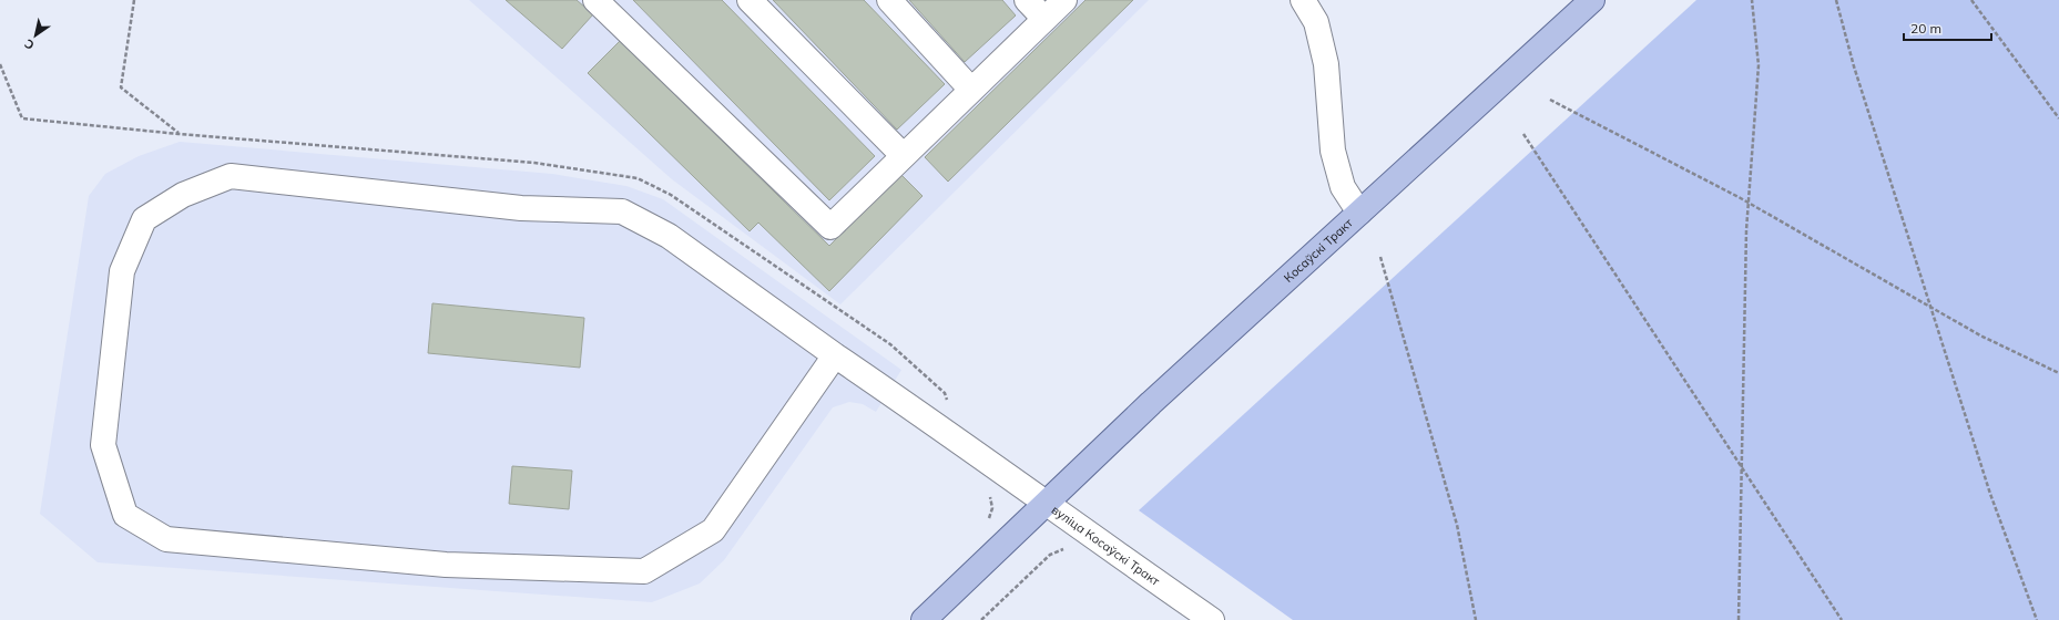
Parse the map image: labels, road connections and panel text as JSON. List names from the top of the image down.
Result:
{
  "streets": {
    "main road": ["Косаўскі Тракт", "вуліца Косаўскі Тракт"]
  },
  "crossings": [
    ["Косаўскі Тракт", "вуліца Косаўскі Тракт"]
  ],
  "scale_bar": "20 m",
  "north": "bottom left"
}
